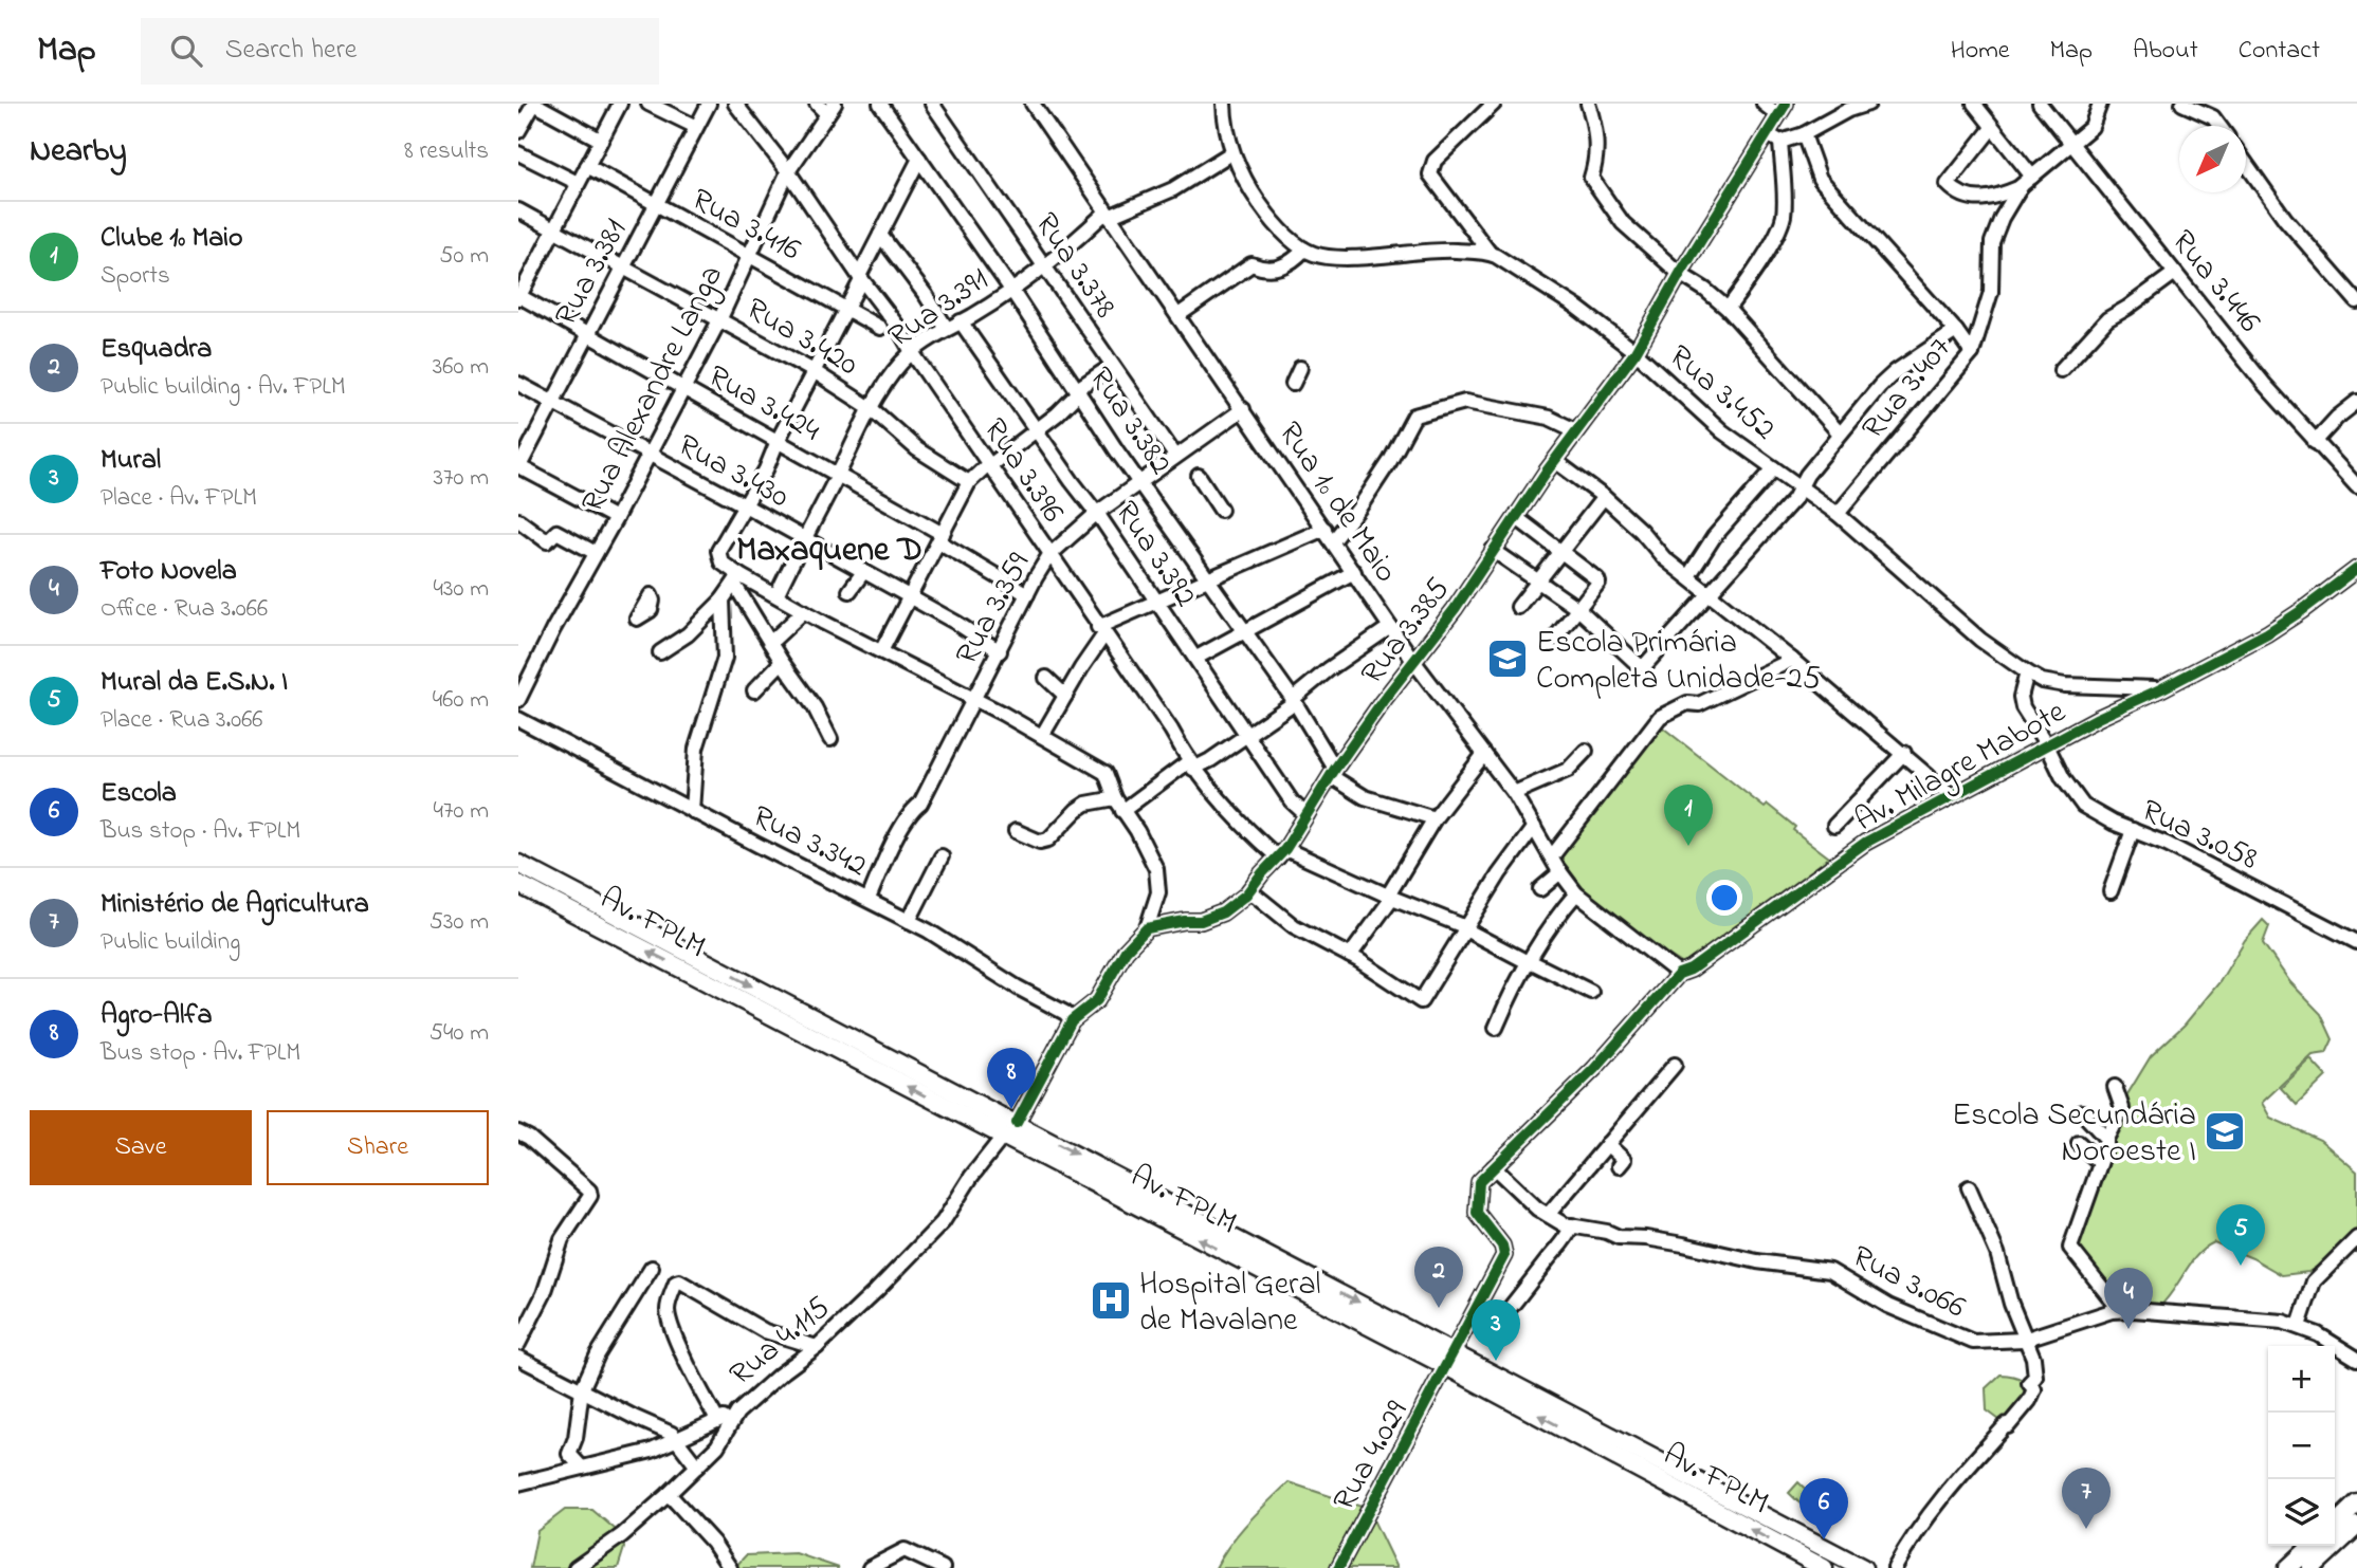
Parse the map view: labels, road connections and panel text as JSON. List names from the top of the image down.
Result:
{
  "streets": {
    "main road": ["Av. FPLM"],
    "street": [
      "Rua 3.416",
      "Rua 3.378",
      "Rua 3.381",
      "Rua 3.446",
      "Rua 3.391",
      "Rua 3.420",
      "Rua 3.407",
      "Rua Alexandre Langa",
      "Rua 3.452",
      "Rua 3.424",
      "Rua 3.382",
      "Rua 3.430",
      "Rua 3.396",
      "Rua 1º de Maio",
      "Rua 3.392",
      "Rua 3.359",
      "Rua 3.385",
      "Av. Milagre Mabote",
      "Rua 3.058",
      "Rua 3.342",
      "Rua 3.066",
      "Rua 4.115",
      "Rua 4.029"
    ]
  },
  "crossings": [
    ["Rua 3.416", "Rua 3.381"],
    ["Rua 3.416", "Rua Alexandre Langa"],
    ["Rua 3.378", "Rua 3.391"],
    ["Rua 3.378", "Rua 3.359"],
    ["Rua 3.381", "Rua 3.420"],
    ["Rua 3.381", "Rua 3.424"],
    ["Rua 3.381", "Rua 3.430"],
    ["Rua 3.446", "Rua 3.407"],
    ["Rua 3.391", "Rua 3.420"],
    ["Rua 3.391", "Rua 3.424"],
    ["Rua 3.391", "Rua 3.382"],
    ["Rua 3.391", "Rua 3.430"],
    ["Rua 3.391", "Rua 3.396"],
    ["Rua 3.391", "Rua 1º de Maio"],
    ["Rua 3.391", "Rua 3.392"],
    ["Rua 3.420", "Rua Alexandre Langa"],
    ["Rua 3.407", "Rua 3.452"],
    ["Rua Alexandre Langa", "Rua 3.424"],
    ["Rua Alexandre Langa", "Rua 3.430"],
    ["Rua Alexandre Langa", "Rua 3.396"],
    ["Rua 3.452", "Rua 3.385"],
    ["Rua 3.452", "Av. Milagre Mabote"],
    ["Rua 3.424", "Rua 3.359"],
    ["Rua 3.382", "Rua 3.359"],
    ["Rua 3.382", "Rua 3.385"],
    ["Rua 3.430", "Rua 3.359"],
    ["Rua 3.396", "Rua 3.359"],
    ["Rua 3.396", "Rua 3.385"],
    ["Rua 1º de Maio", "Rua 3.359"],
    ["Rua 1º de Maio", "Rua 3.385"],
    ["Rua 1º de Maio", "Av. Milagre Mabote"],
    ["Rua 3.392", "Rua 3.359"],
    ["Rua 3.392", "Rua 3.385"],
    ["Rua 3.359", "Rua 3.342"],
    ["Av. Milagre Mabote", "Rua 3.058"],
    ["Av. Milagre Mabote", "Av. FPLM"],
    ["Av. Milagre Mabote", "Rua 3.066"],
    ["Av. Milagre Mabote", "Rua 4.029"],
    ["Av. FPLM", "Rua 4.115"],
    ["Av. FPLM", "Rua 4.029"]
  ],
  "districts": ["Maxaquene D"],
  "places": {
    "school or university": ["Escola Primária Completa Unidade-25", "Escola Secundária Noroeste I"],
    "hospital": ["Hospital Geral de Mavalane"]
  },
  "north": "bottom left",
  "page": {
    "header": "Map",
    "search": "Search here",
    "nav": [
      "Home",
      "Map",
      "About",
      "Contact"
    ],
    "heading": ["Nearby", "8 results"],
    "list": [
      {
        "mark": "1",
        "name": "Clube 1º Maio",
        "note": "Sports",
        "value": "50 m"
      },
      {
        "mark": "2",
        "name": "Esquadra",
        "note": "Public building · Av. FPLM",
        "value": "360 m"
      },
      {
        "mark": "3",
        "name": "Mural",
        "note": "Place · Av. FPLM",
        "value": "370 m"
      },
      {
        "mark": "4",
        "name": "Foto Novela",
        "note": "Office · Rua 3.066",
        "value": "430 m"
      },
      {
        "mark": "5",
        "name": "Mural da E.S.N. I",
        "note": "Place · Rua 3.066",
        "value": "460 m"
      },
      {
        "mark": "6",
        "name": "Escola",
        "note": "Bus stop · Av. FPLM",
        "value": "470 m"
      },
      {
        "mark": "7",
        "name": "Ministério de Agricultura",
        "note": "Public building",
        "value": "530 m"
      },
      {
        "mark": "8",
        "name": "Agro-Alfa",
        "note": "Bus stop · Av. FPLM",
        "value": "540 m"
      }
    ],
    "pins": [
      "1",
      "8",
      "5",
      "2",
      "4",
      "3",
      "7",
      "6"
    ],
    "buttons": ["Save", "Share"],
    "map_buttons": ["+", "−"]
  }
}
